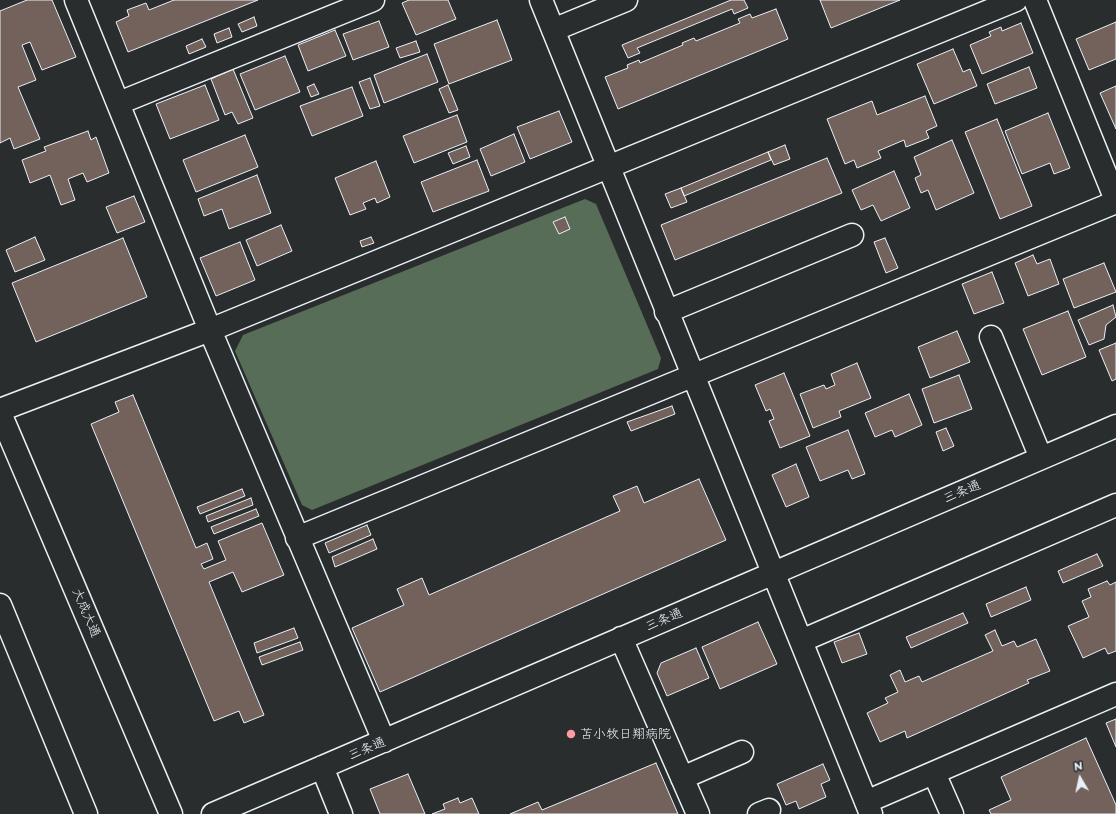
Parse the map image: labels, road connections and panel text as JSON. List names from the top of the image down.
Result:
{
  "streets": {
    "street": ["三条通", "大成大通"]
  },
  "places": ["苫小牧日翔病院"],
  "north": "top"
}
